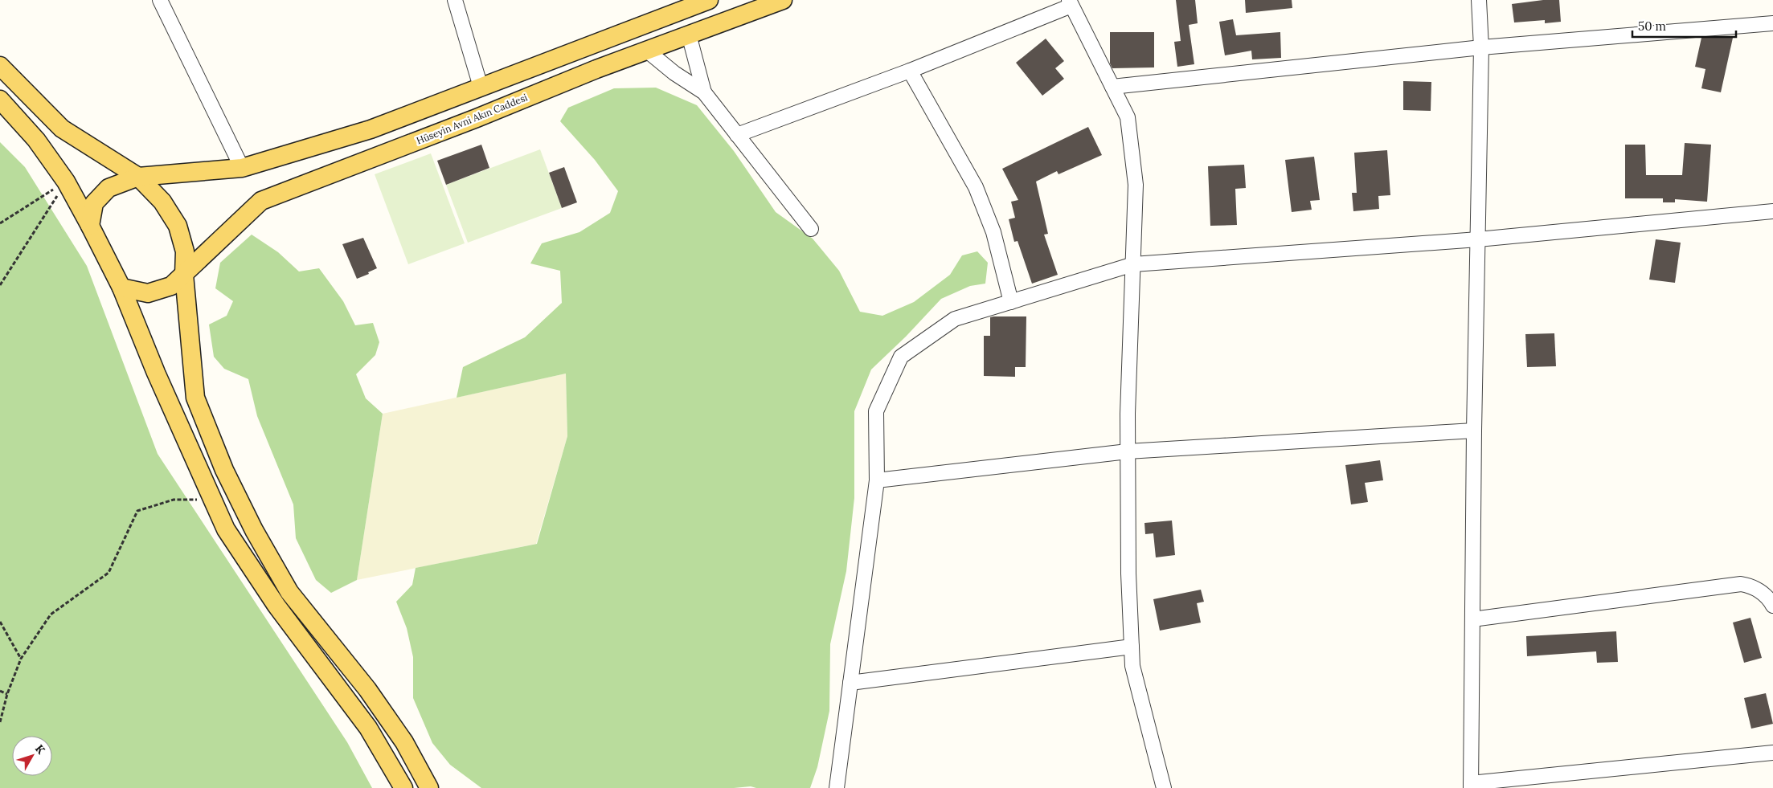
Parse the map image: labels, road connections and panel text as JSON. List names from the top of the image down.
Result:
{
  "streets": {
    "main road": ["Hüseyin Avni Akın Caddesi"]
  },
  "scale_bar": "50 m",
  "north": "top right"
}
